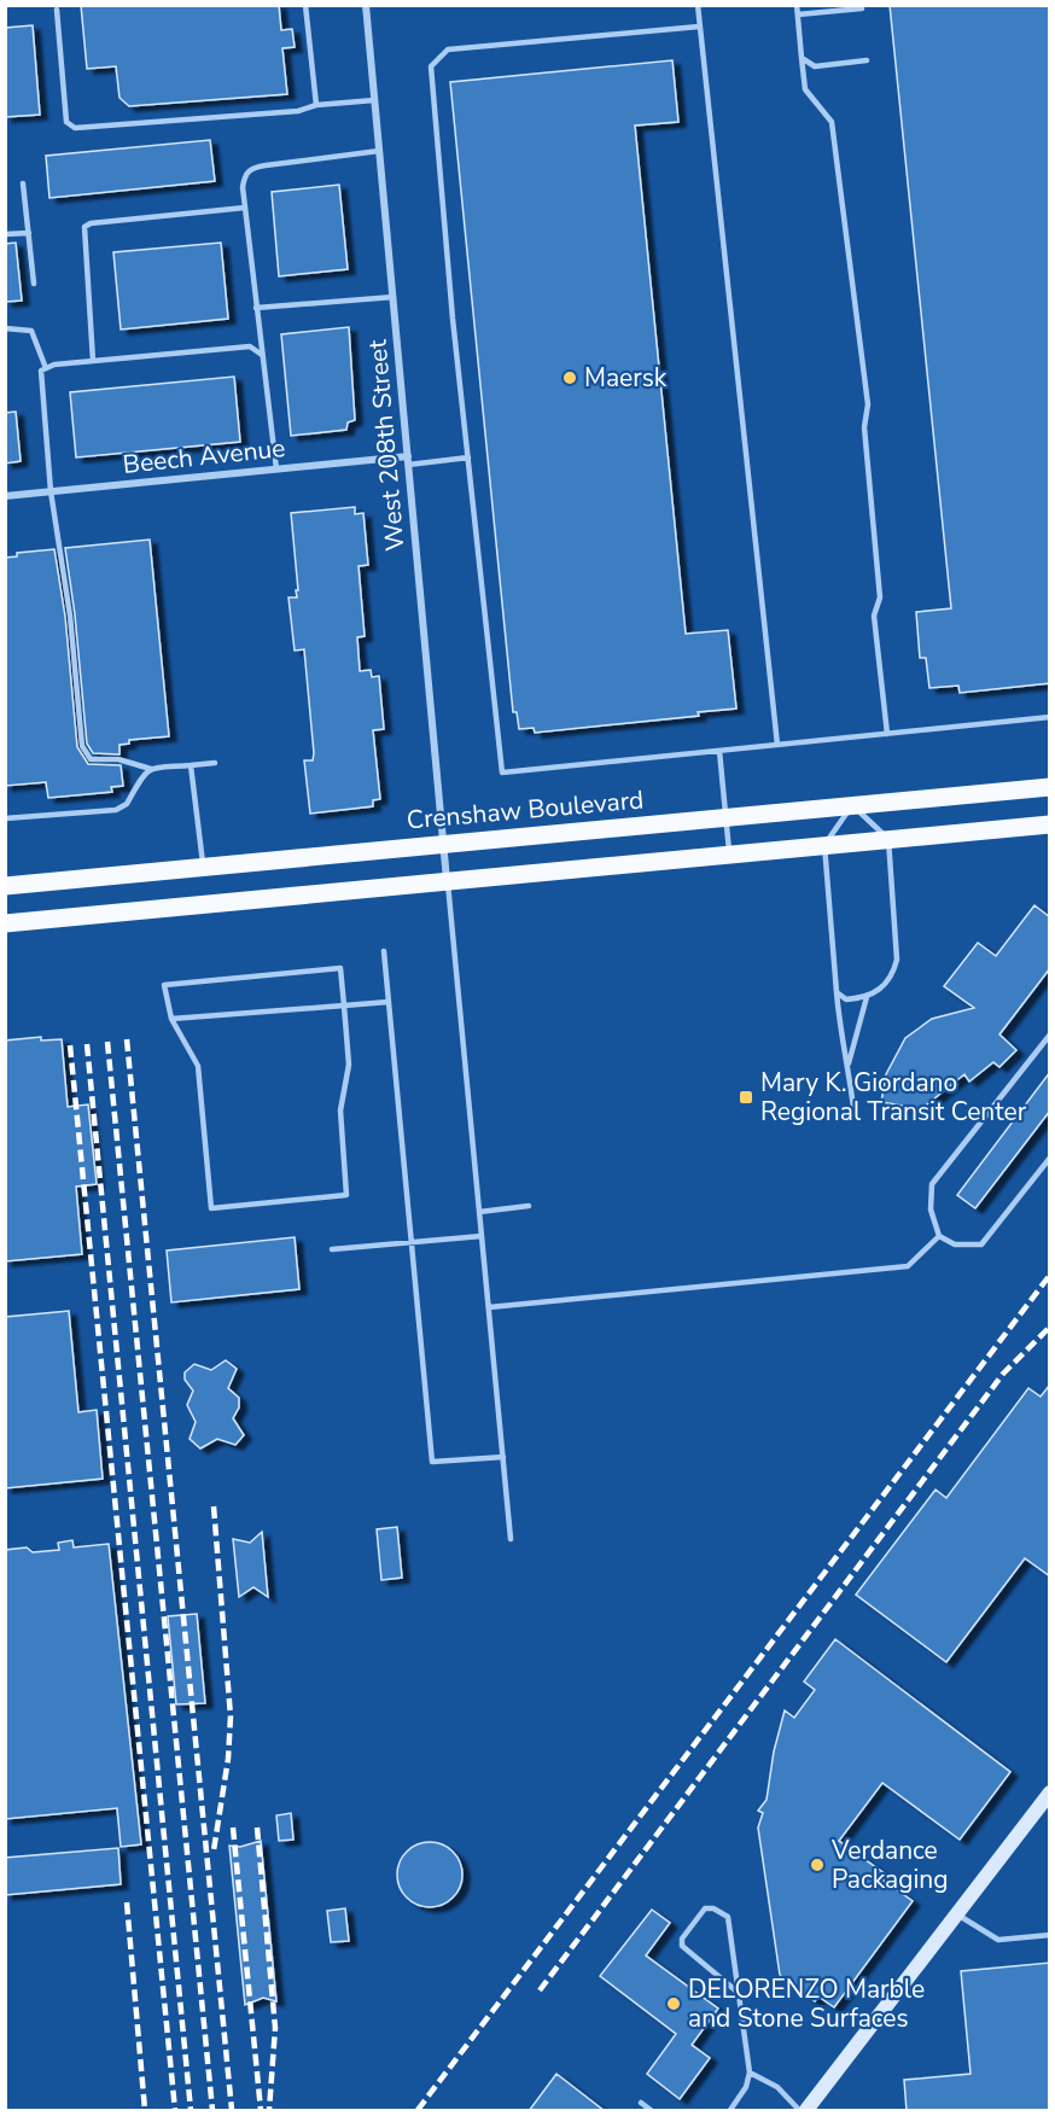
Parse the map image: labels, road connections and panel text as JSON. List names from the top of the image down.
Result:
{
  "streets": {
    "main road": ["Crenshaw Boulevard"],
    "street": ["West 208th Street", "Beech Avenue"]
  },
  "crossings": [
    ["West 208th Street", "Beech Avenue"],
    ["West 208th Street", "Crenshaw Boulevard"]
  ],
  "places": {
    "other": ["Maersk", "Verdance Packaging", "DELORENZO Marble and Stone Surfaces"],
    "transit": ["Mary K. Giordano Regional Transit Center"]
  }
}
